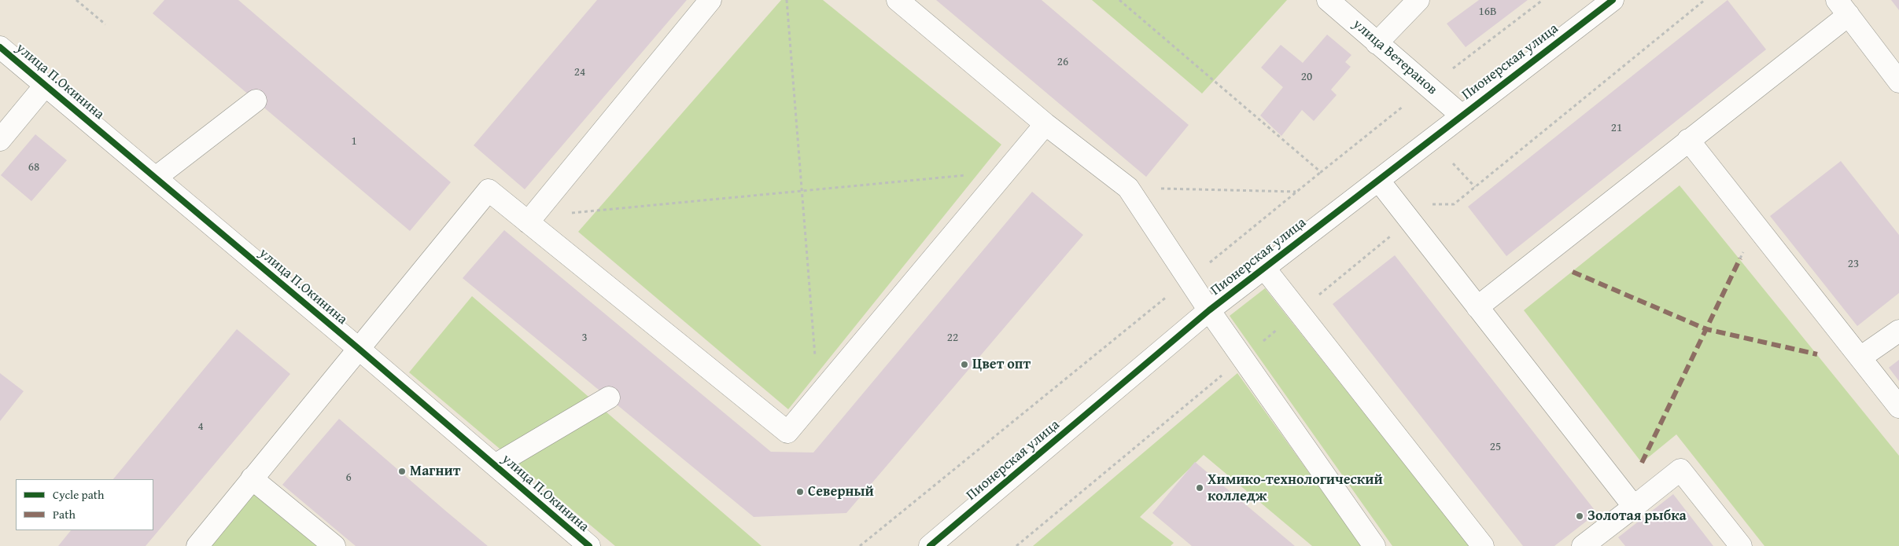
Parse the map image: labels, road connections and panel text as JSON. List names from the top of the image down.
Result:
{
  "streets": {
    "street": ["улица Ветеранов", "Пионерская улица", "улица П.Окинина"]
  },
  "crossings": [
    ["улица Ветеранов", "Пионерская улица"]
  ],
  "places": [
    "Цвет опт",
    "Магнит",
    "Химико-технологический колледж",
    "Северный",
    "Золотая рыбка"
  ],
  "house_numbers": [
    "16В",
    "26",
    "24",
    "20",
    "21",
    "1",
    "68",
    "23",
    "3",
    "22",
    "4",
    "25",
    "6"
  ],
  "legend": ["Cycle path", "Path"]
}
